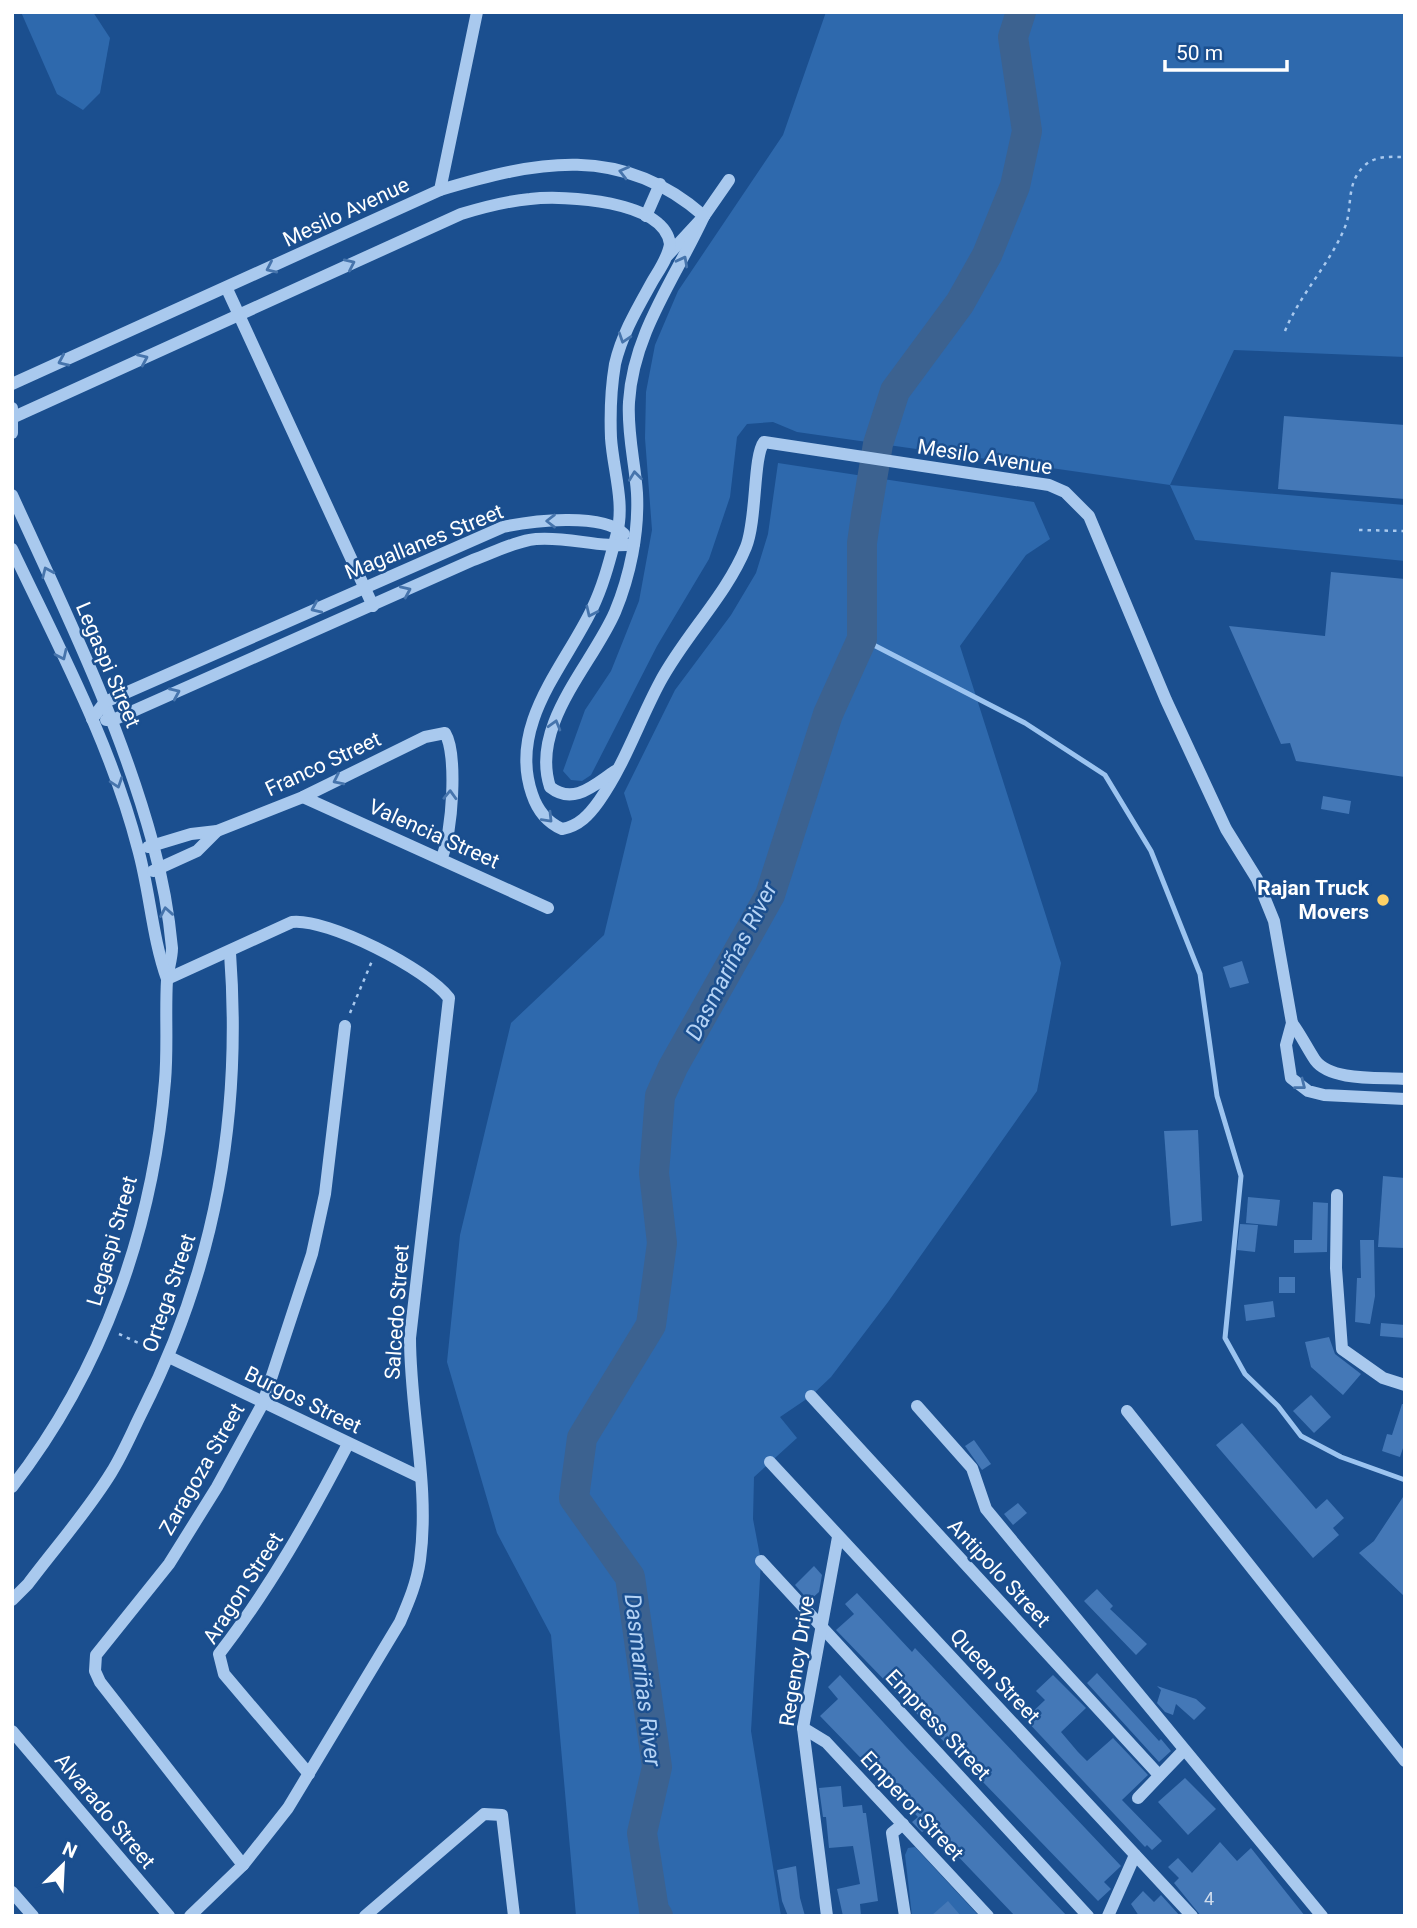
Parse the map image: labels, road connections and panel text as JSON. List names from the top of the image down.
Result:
{
  "streets": {
    "street": [
      "Mesilo Avenue",
      "Magallanes Street",
      "Legaspi Street",
      "Franco Street",
      "Valencia Street",
      "Ortega Street",
      "Salcedo Street",
      "Burgos Street",
      "Zaragoza Street",
      "Antipolo Street",
      "Aragon Street",
      "Regency Drive",
      "Queen Street",
      "Empress Street",
      "Emperor Street",
      "Alvarado Street"
    ]
  },
  "crossings": [
    ["Mesilo Avenue", "Magallanes Street"],
    ["Magallanes Street", "Legaspi Street"],
    ["Legaspi Street", "Franco Street"],
    ["Legaspi Street", "Salcedo Street"],
    ["Franco Street", "Valencia Street"],
    ["Ortega Street", "Salcedo Street"],
    ["Ortega Street", "Burgos Street"],
    ["Salcedo Street", "Burgos Street"],
    ["Salcedo Street", "Zaragoza Street"],
    ["Salcedo Street", "Aragon Street"],
    ["Burgos Street", "Zaragoza Street"],
    ["Burgos Street", "Aragon Street"],
    ["Regency Drive", "Queen Street"],
    ["Regency Drive", "Empress Street"],
    ["Regency Drive", "Emperor Street"]
  ],
  "water": ["Dasmariñas River"],
  "places": ["Rajan Truck Movers"],
  "house_numbers": ["4"],
  "scale_bar": "50 m",
  "north": "top right"
}
